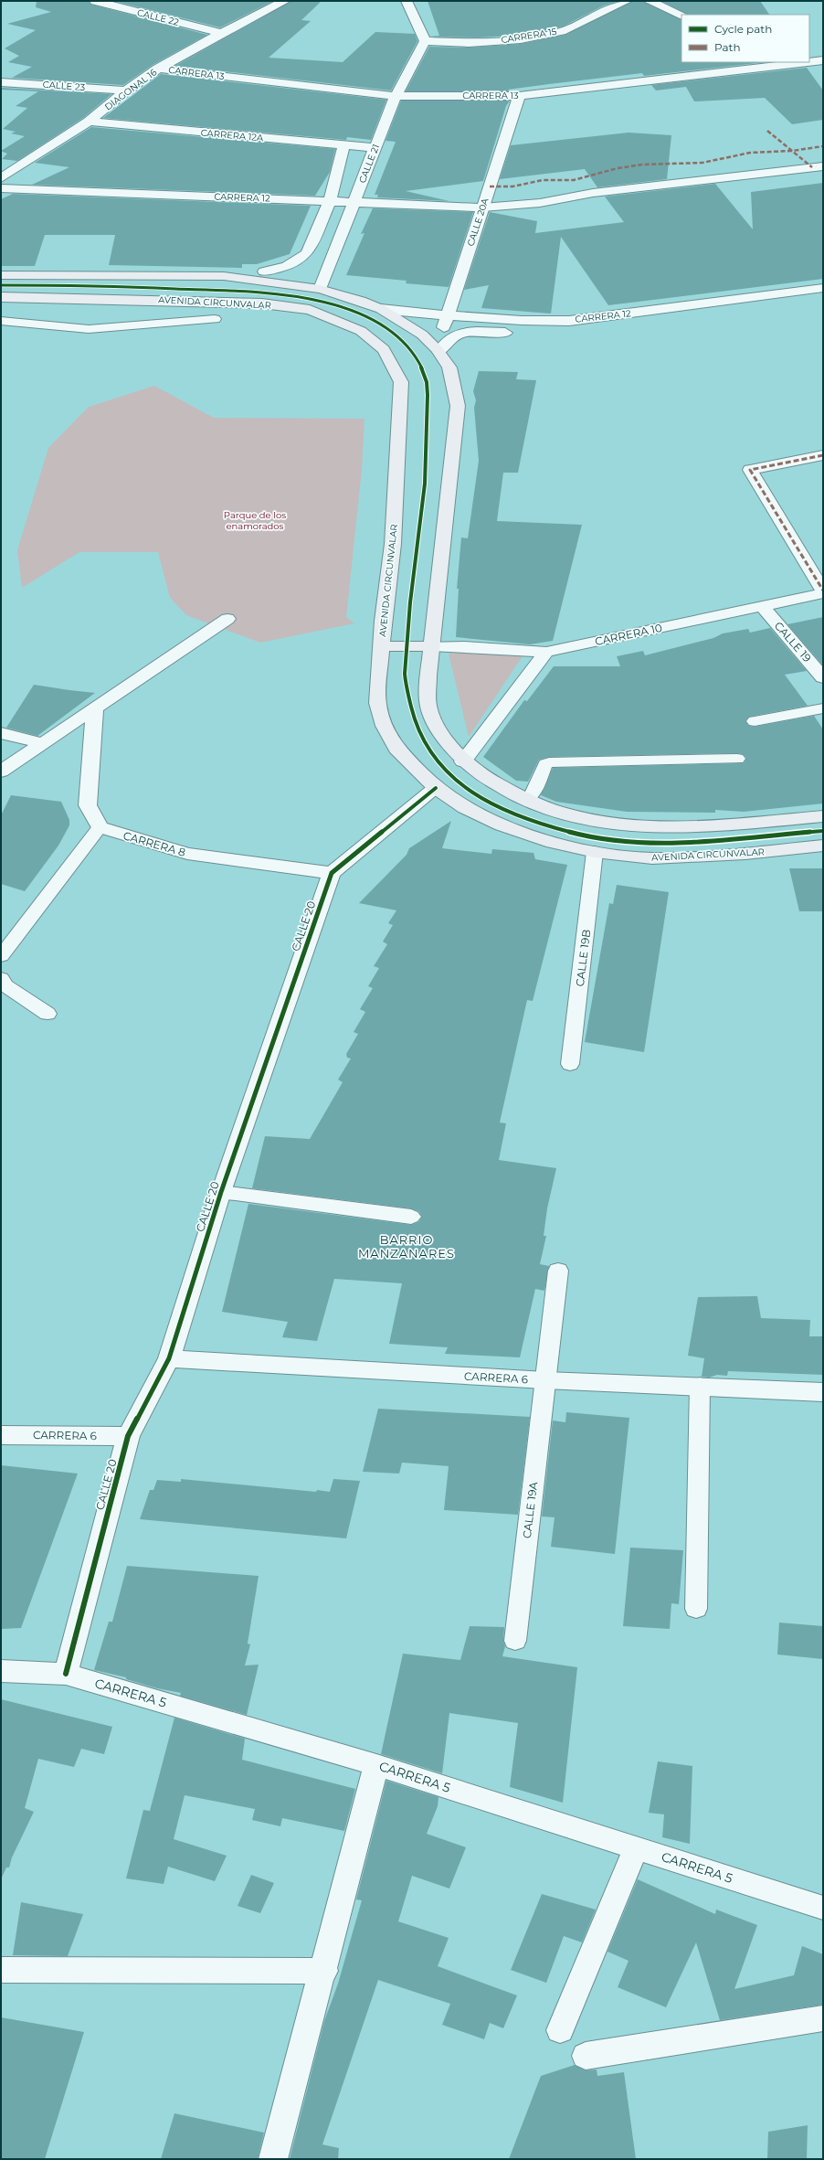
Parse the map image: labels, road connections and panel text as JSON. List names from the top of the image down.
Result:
{
  "streets": {
    "main road": ["AVENIDA CIRCUNVALAR"],
    "street": [
      "CALLE 22",
      "CARRERA 15",
      "CARRERA 13",
      "CALLE 23",
      "DIAGONAL 16",
      "CARRERA 12A",
      "CALLE 21",
      "CARRERA 12",
      "CALLE 20A",
      "CARRERA 10",
      "CALLE 19",
      "CARRERA 8",
      "CALLE 20",
      "CARRERA 6",
      "CARRERA 5"
    ],
    "lane": ["CALLE 19B", "CALLE 19A"]
  },
  "crossings": [
    ["CALLE 22", "DIAGONAL 16"],
    ["CARRERA 15", "CALLE 21"],
    ["CARRERA 13", "DIAGONAL 16"],
    ["CARRERA 13", "CALLE 21"],
    ["CARRERA 13", "CALLE 20A"],
    ["CALLE 23", "DIAGONAL 16"],
    ["DIAGONAL 16", "CARRERA 12A"],
    ["CARRERA 12A", "CALLE 21"],
    ["CALLE 21", "CARRERA 12"],
    ["CARRERA 12", "CALLE 20A"],
    ["AVENIDA CIRCUNVALAR", "CALLE 19B"],
    ["CARRERA 10", "CALLE 19"],
    ["CARRERA 8", "CALLE 20"],
    ["CALLE 20", "CARRERA 6"],
    ["CALLE 20", "CARRERA 5"],
    ["CARRERA 6", "CALLE 19A"]
  ],
  "districts": ["BARRIO MANZANARES"],
  "parks": ["Parque de los enamorados"],
  "legend": ["Cycle path", "Path"]
}
